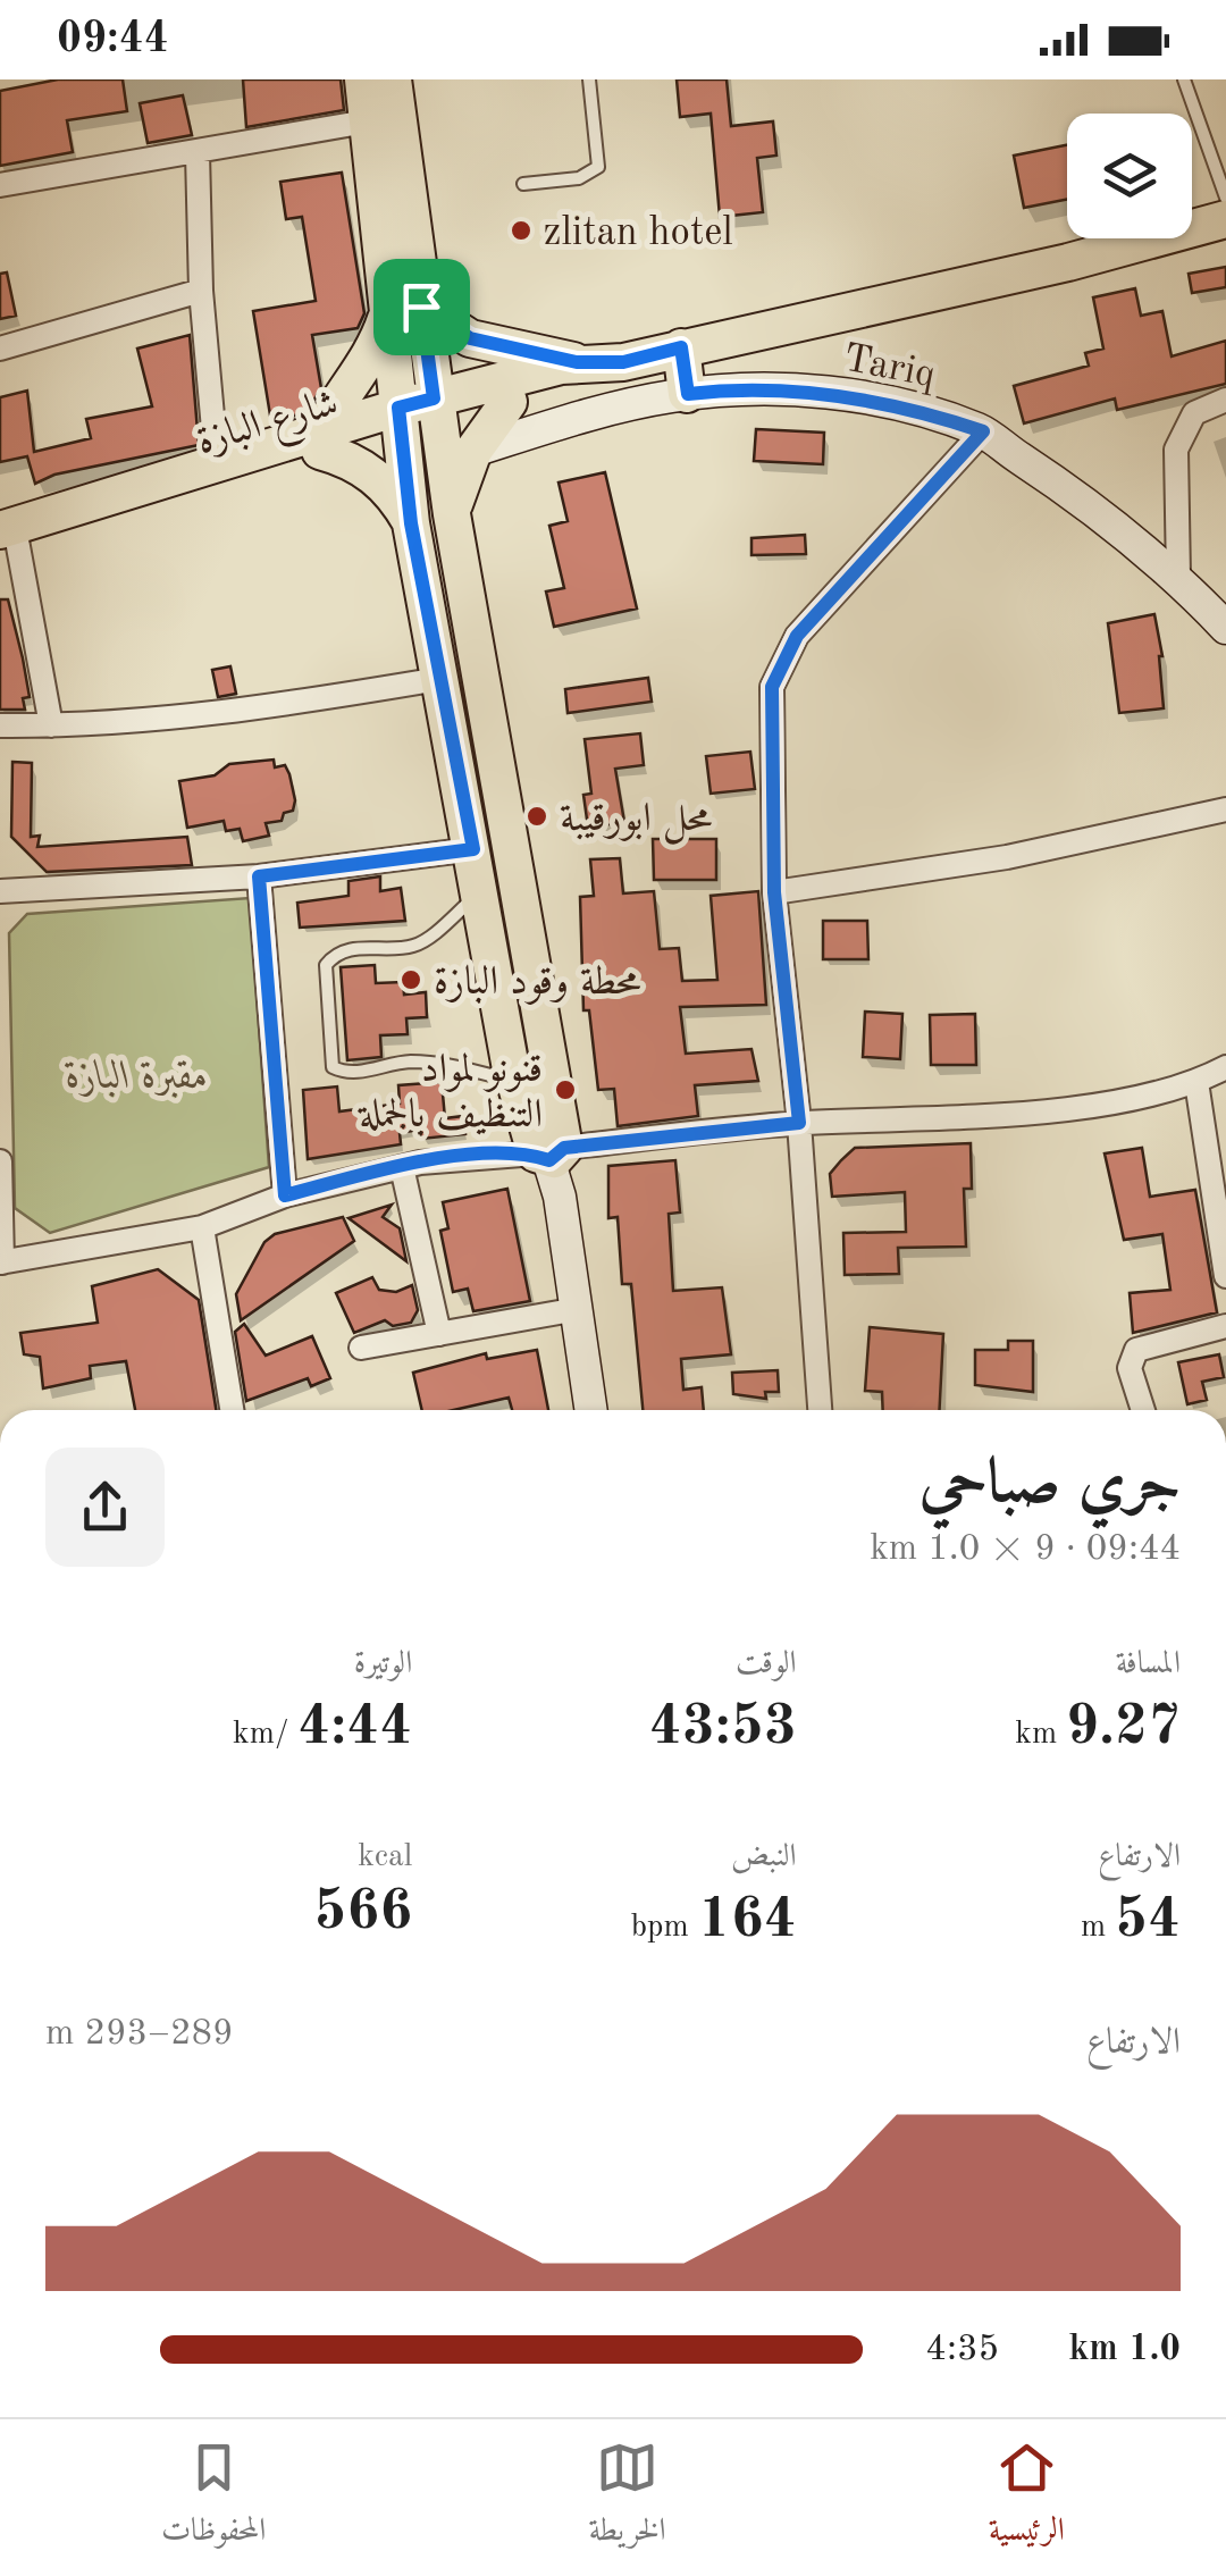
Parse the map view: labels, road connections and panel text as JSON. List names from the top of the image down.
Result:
{
  "streets": {
    "main road": ["Tariq", "شارع البازة"]
  },
  "parks": ["مقبرة البازة"],
  "places": [
    "zlitan hotel",
    "محل ابورقيبة",
    "محطة وقود البازة",
    "قنونو لمواد التنظيف بالجملة"
  ],
  "page": {
    "status": "09:44",
    "heading": ["جري صباحي", "09:44 · 9 × 1.0 km"],
    "stats": [
      ["المسافة", "9.27 km"],
      ["الوقت", "43:53"],
      ["الوتيرة", "4:44 /km"],
      ["الارتفاع", "54 m"],
      ["النبض", "164 bpm"],
      ["kcal", "566"]
    ],
    "chart": ["الارتفاع", "289–293 m"],
    "list": [
      {
        "name": "1.0 km",
        "note": "4:35"
      }
    ],
    "tabs": ["الرئيسية", "الخريطة", "المحفوظات"]
  }
}
